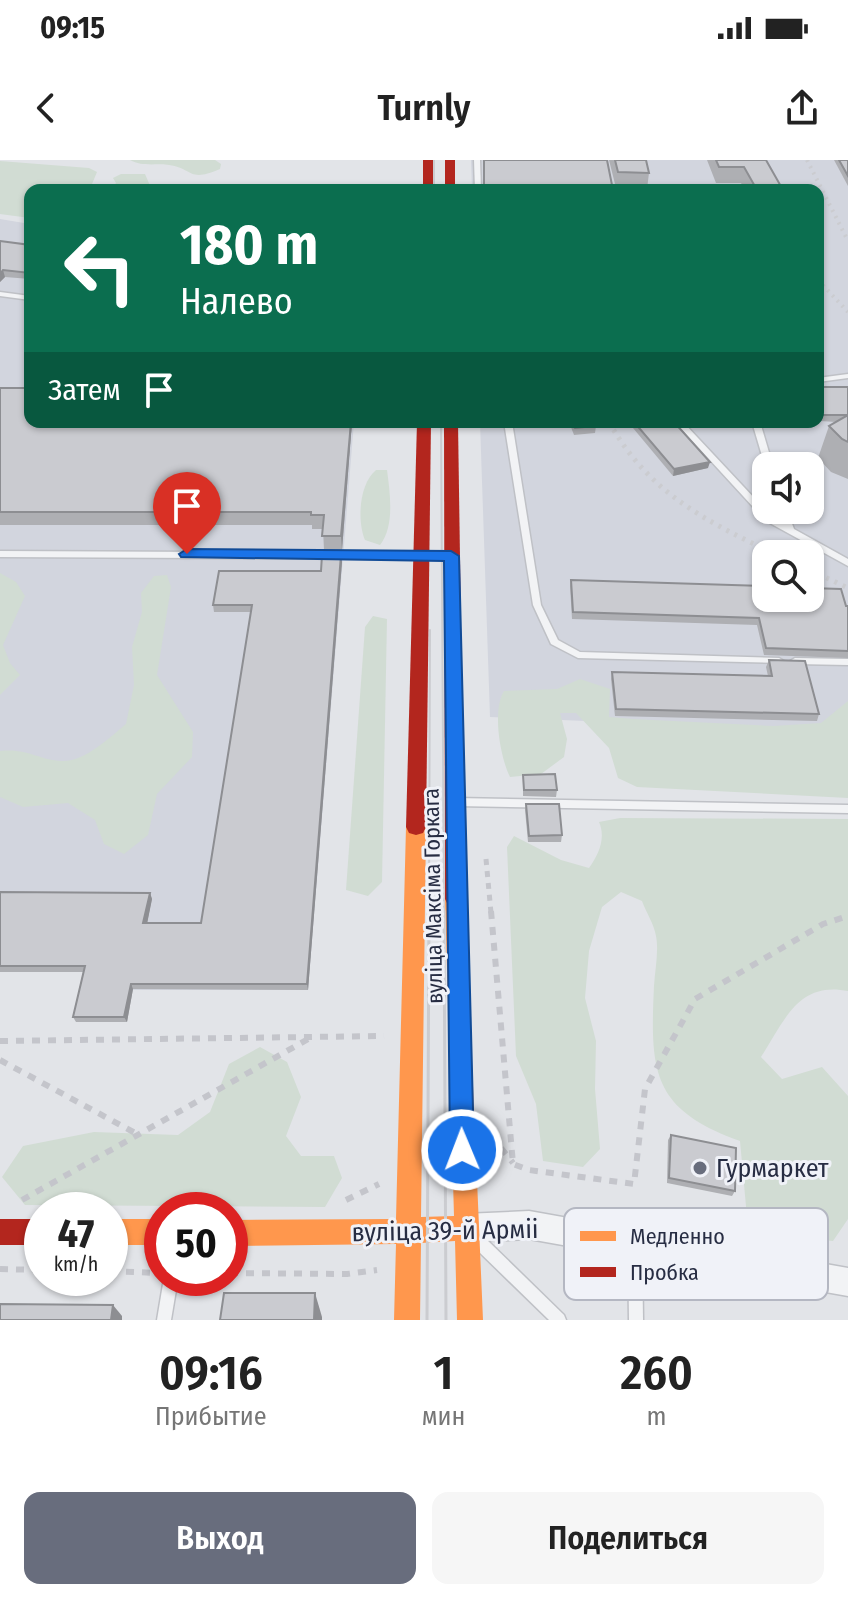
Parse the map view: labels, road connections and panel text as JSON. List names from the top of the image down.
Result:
{
  "streets": {
    "main road": ["вуліца Максіма Горкага", "вуліца 39-й Арміі"]
  },
  "crossings": [
    ["вуліца Максіма Горкага", "вуліца 39-й Арміі"]
  ],
  "places": ["Гурмаркет"],
  "legend": ["Медленно", "Пробка"],
  "page": {
    "status": "09:15",
    "header": "Turnly",
    "turn": ["180 m", "Налево"],
    "then": "Затем",
    "speed": "47 km/h",
    "limit": "50",
    "eta": [
      "09:16",
      "Прибытие",
      "1",
      "мин",
      "260",
      "m"
    ],
    "buttons": ["Выход", "Поделиться"]
  }
}
